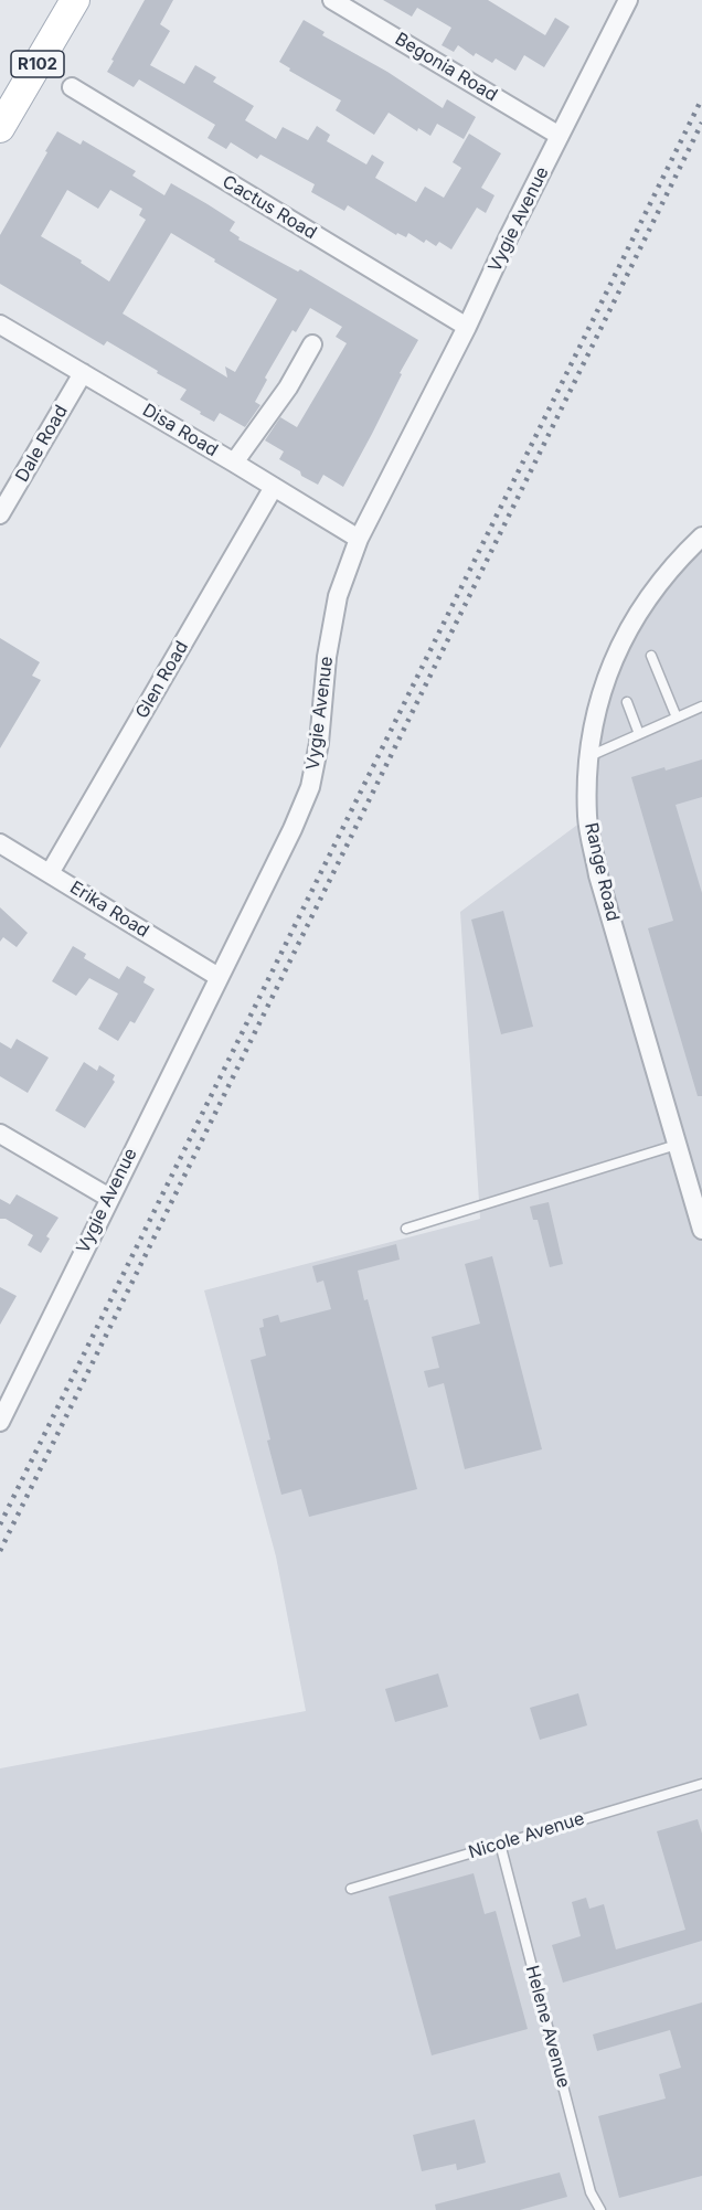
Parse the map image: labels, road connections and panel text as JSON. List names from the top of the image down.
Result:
{
  "streets": {
    "main road": ["R102"],
    "street": [
      "Begonia Road",
      "Cactus Road",
      "Vygie Avenue",
      "Disa Road",
      "Dale Road",
      "Glen Road",
      "Range Road",
      "Erika Road"
    ],
    "lane": ["Nicole Avenue", "Helene Avenue"]
  },
  "crossings": [
    ["Begonia Road", "Vygie Avenue"],
    ["Cactus Road", "Vygie Avenue"],
    ["Vygie Avenue", "Disa Road"],
    ["Vygie Avenue", "Erika Road"],
    ["Disa Road", "Dale Road"],
    ["Disa Road", "Glen Road"],
    ["Glen Road", "Erika Road"],
    ["Nicole Avenue", "Helene Avenue"]
  ]
}
